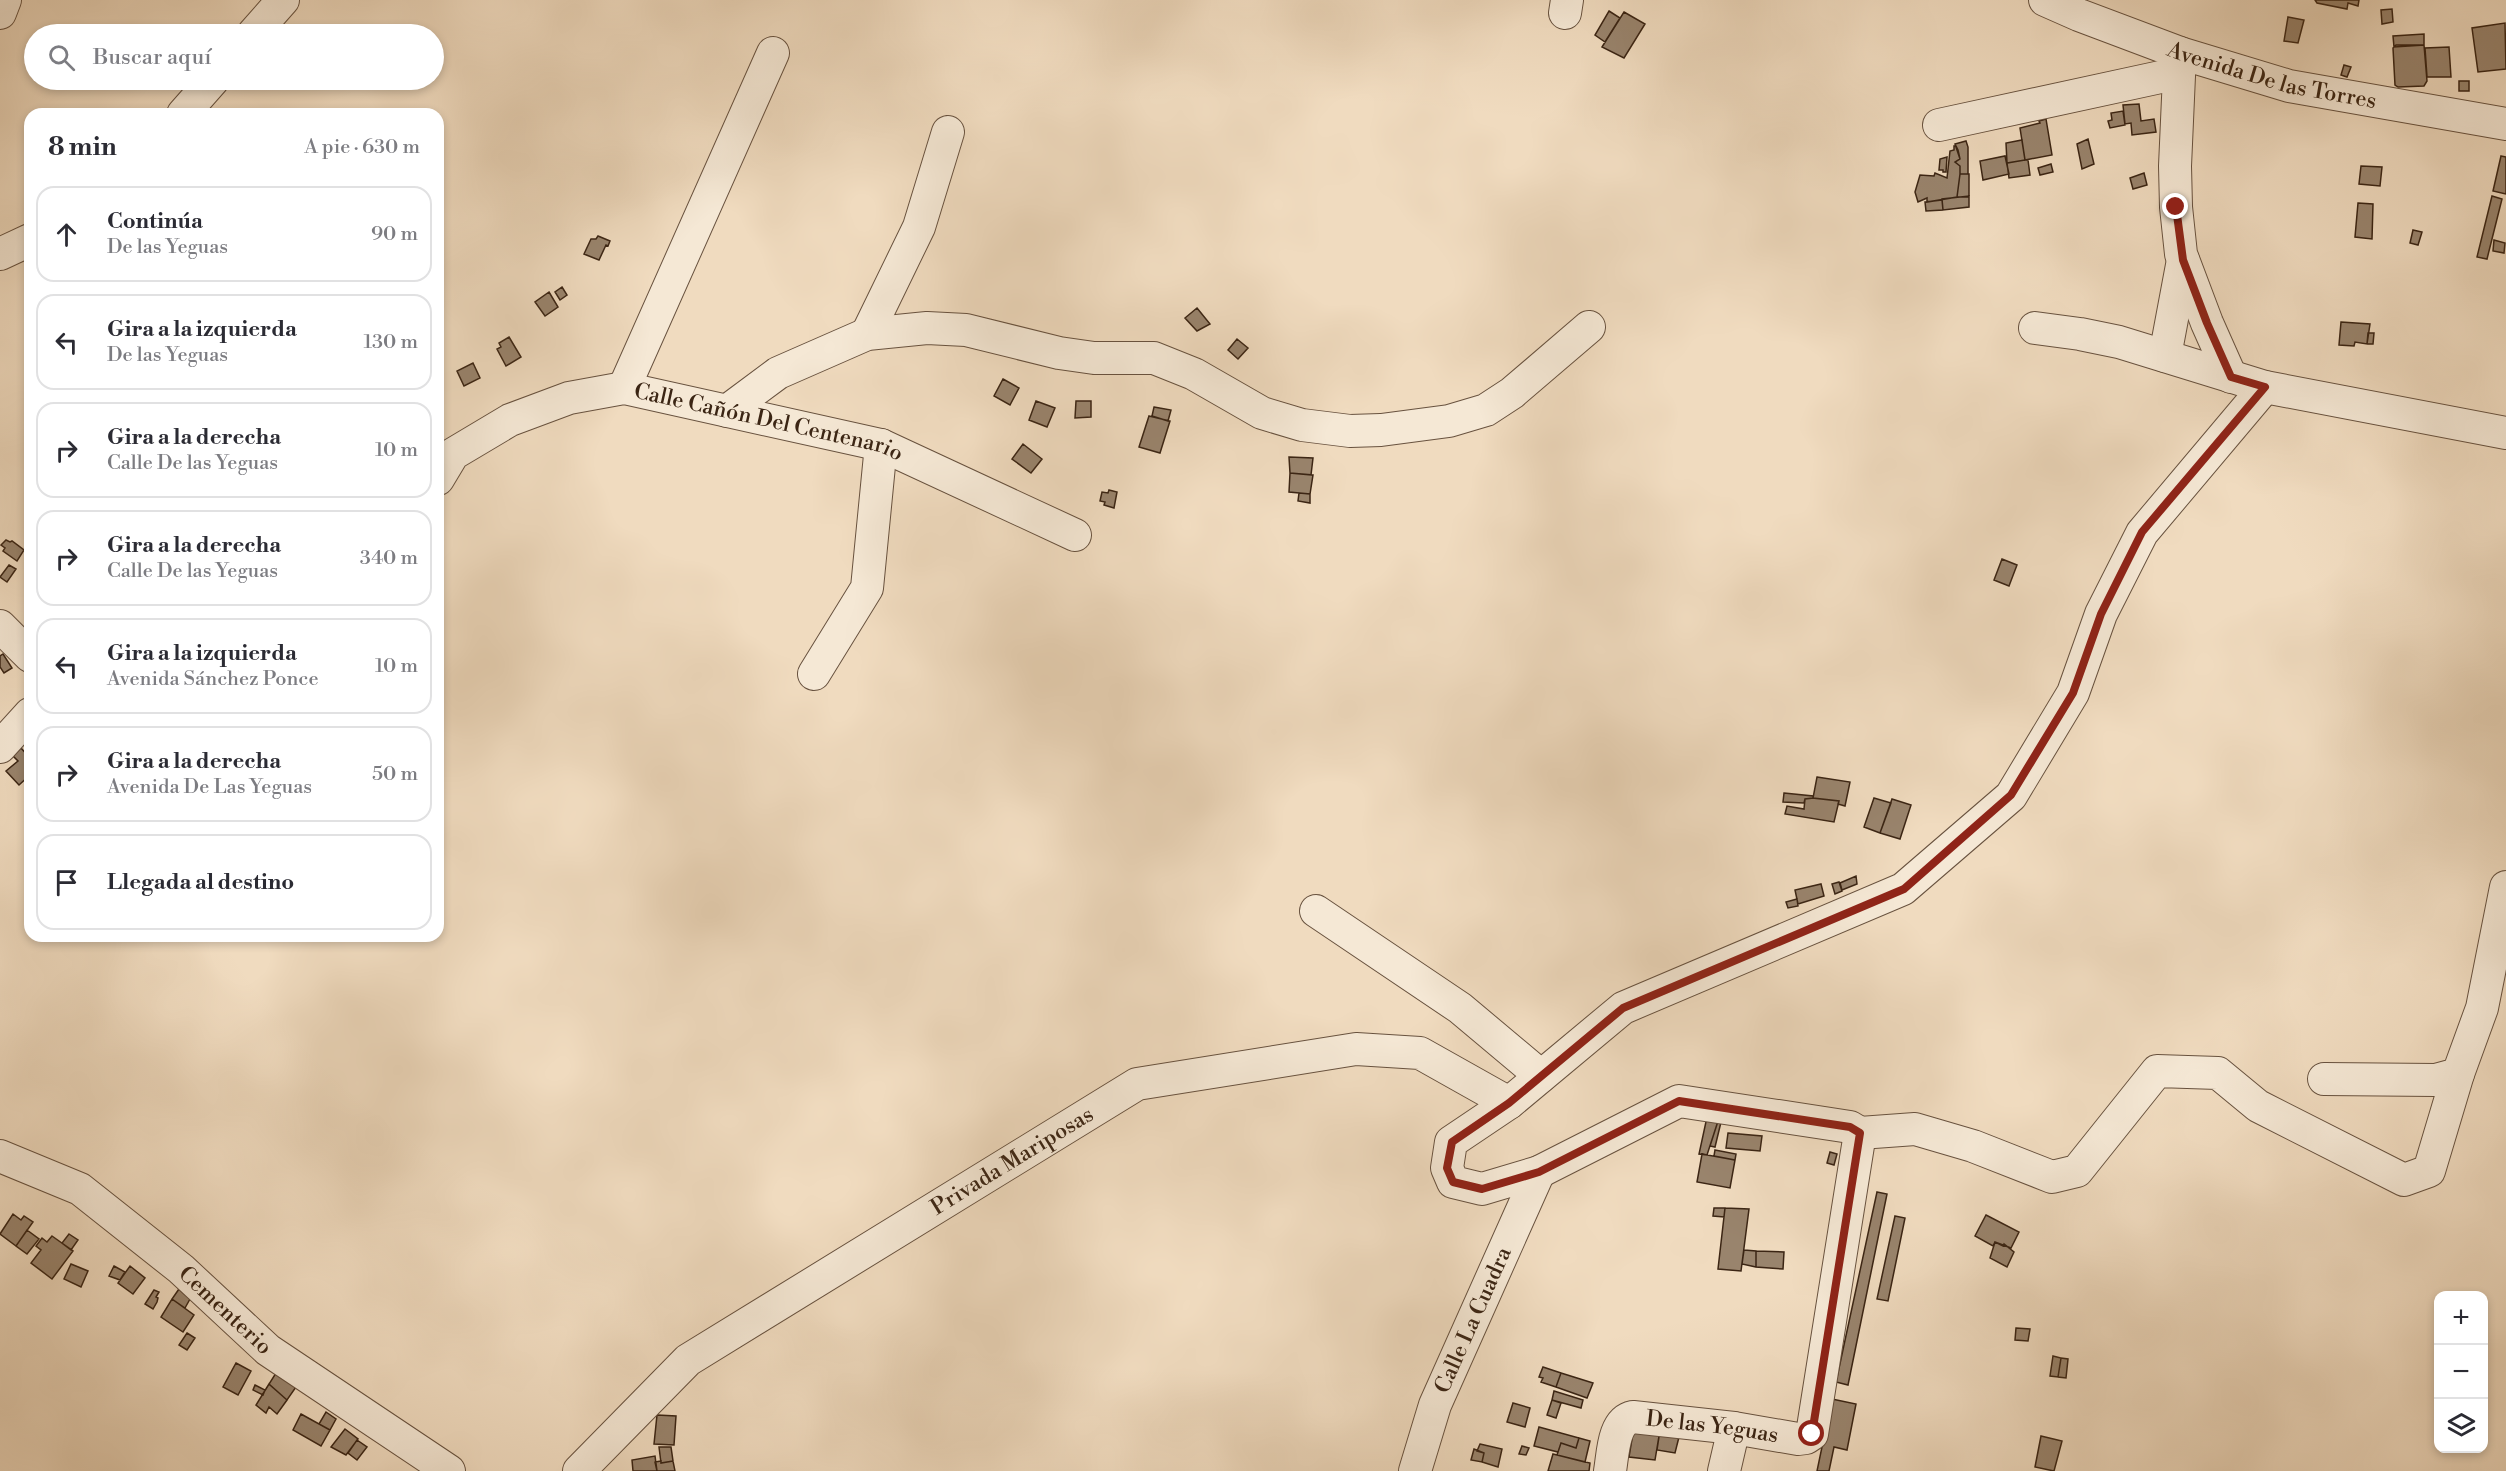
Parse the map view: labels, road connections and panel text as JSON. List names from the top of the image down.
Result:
{
  "streets": {
    "street": [
      "Avenida De las Torres",
      "Calle Cañón Del Centenario",
      "Privada Mariposas",
      "Cementerio",
      "Calle La Cuadra",
      "De las Yeguas"
    ]
  },
  "page": {
    "search": "Buscar aquí",
    "heading": ["8 min", "A pie · 630 m"],
    "list": [
      ["Continúa", "De las Yeguas", "90 m"],
      ["Gira a la izquierda", "De las Yeguas", "130 m"],
      ["Gira a la derecha", "Calle De las Yeguas", "10 m"],
      ["Gira a la derecha", "Calle De las Yeguas", "340 m"],
      ["Gira a la izquierda", "Avenida Sánchez Ponce", "10 m"],
      ["Gira a la derecha", "Avenida De Las Yeguas", "50 m"],
      "Llegada al destino"
    ],
    "map_buttons": ["+", "−"]
  }
}
